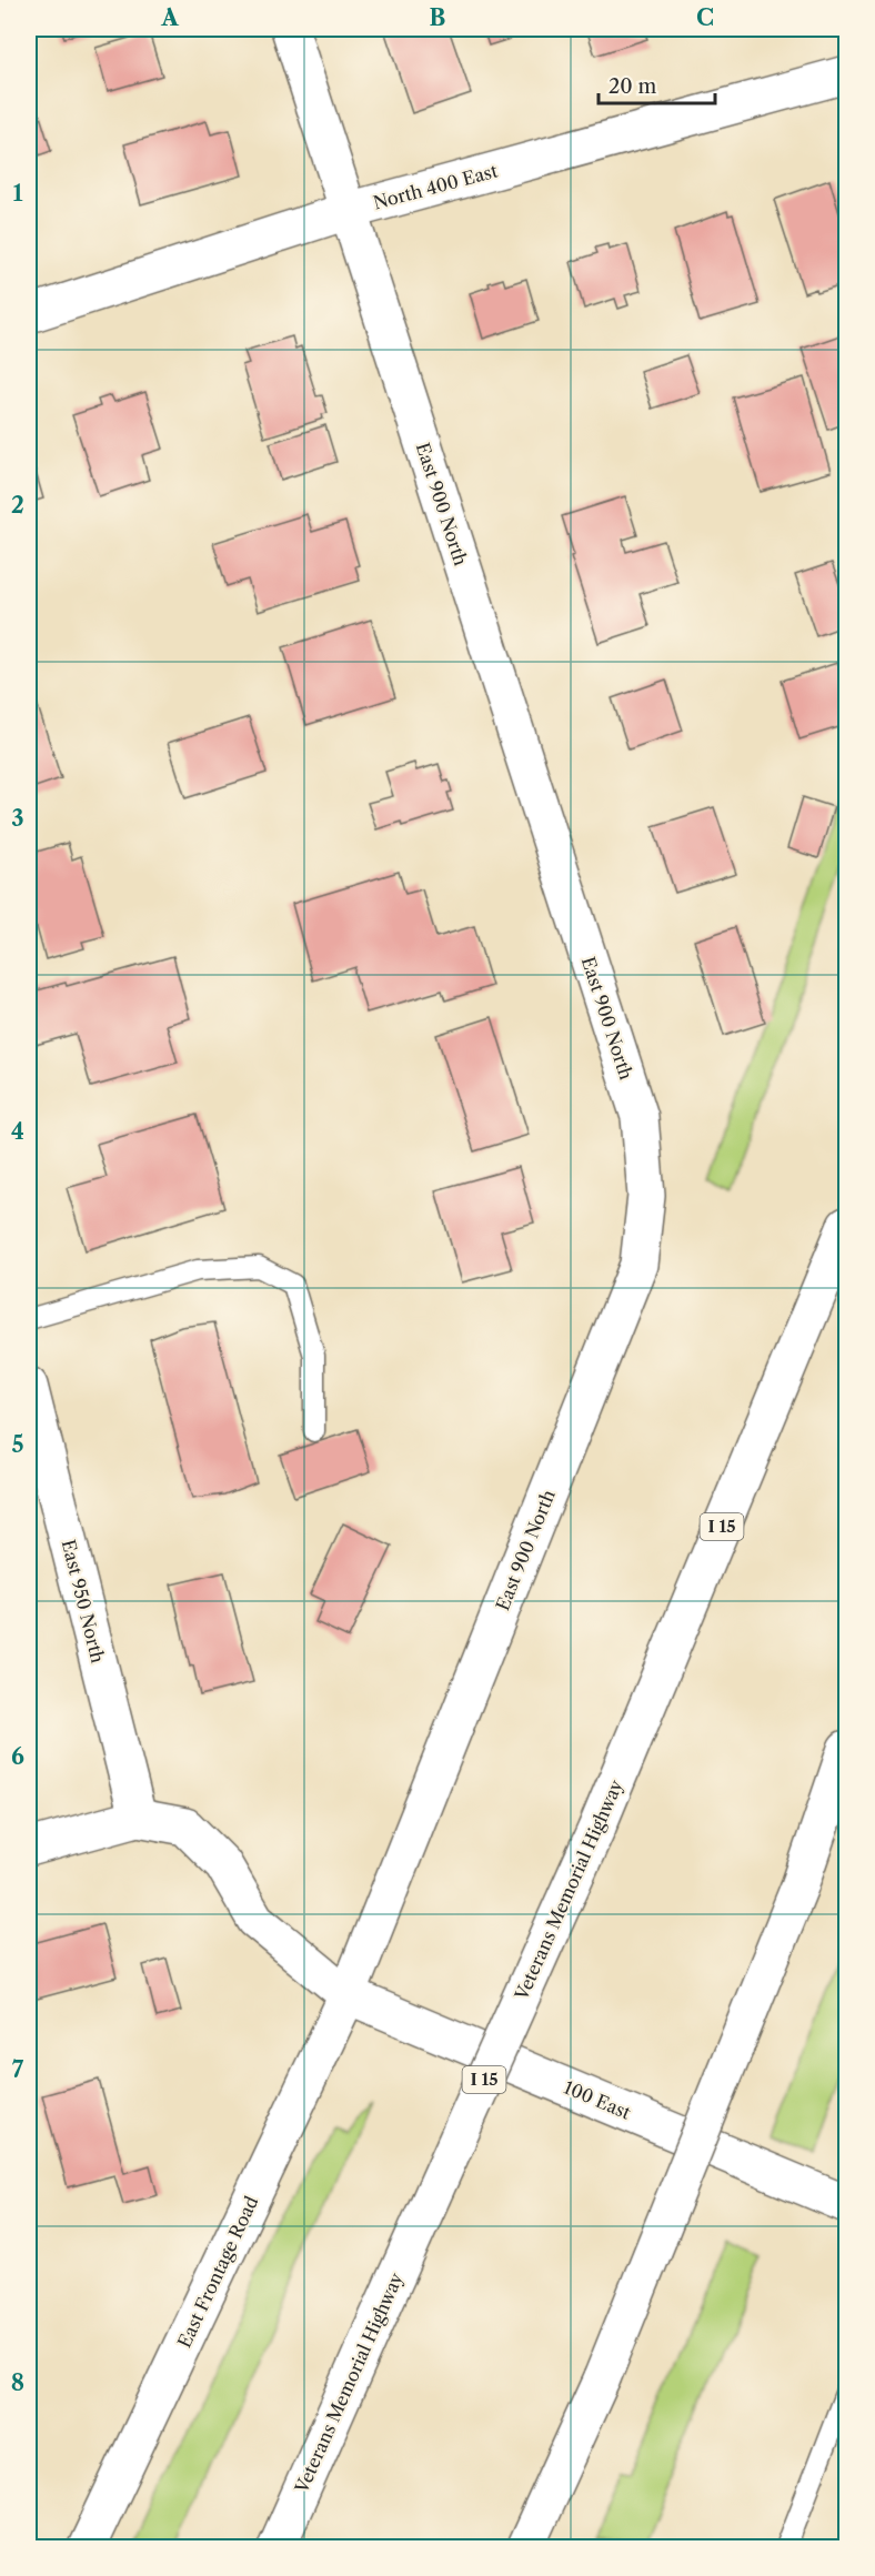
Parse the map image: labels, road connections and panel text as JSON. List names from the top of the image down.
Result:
{
  "streets": {
    "main road": [
      "North 400 East",
      "East 900 North",
      "I 15",
      "East 950 North",
      "Veterans Memorial Highway",
      "100 East",
      "East Frontage Road"
    ]
  },
  "crossings": [
    ["North 400 East", "East 900 North"],
    ["East 900 North", "100 East"],
    ["East 900 North", "East Frontage Road"],
    ["East 950 North", "100 East"],
    ["100 East", "East Frontage Road"]
  ],
  "scale_bar": "20 m",
  "grid": {
    "columns": ["A", "B", "C"],
    "rows": [
      "1",
      "2",
      "3",
      "4",
      "5",
      "6",
      "7",
      "8"
    ]
  }
}
